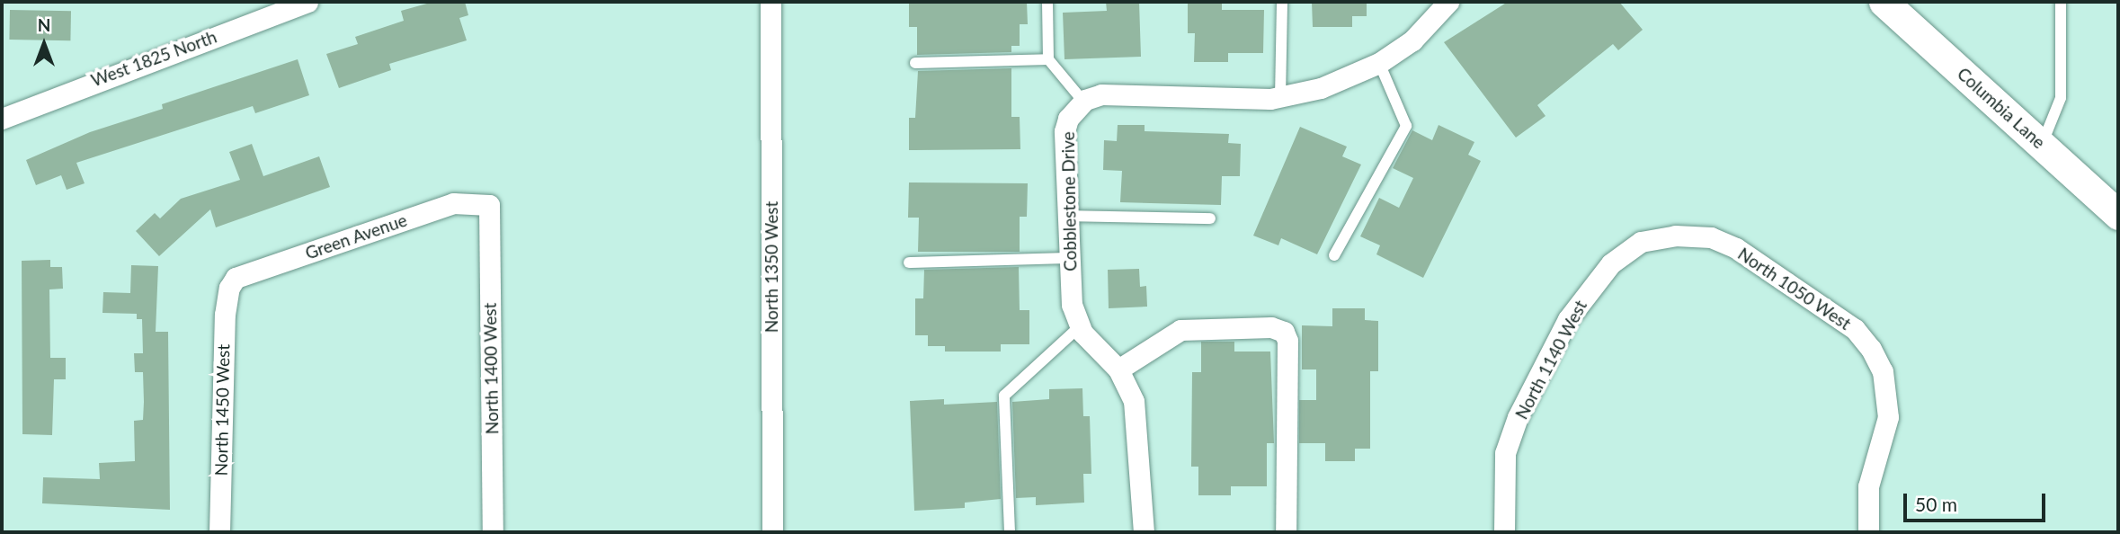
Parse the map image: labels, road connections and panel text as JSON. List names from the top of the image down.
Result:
{
  "streets": {
    "main road": ["Columbia Lane"],
    "street": [
      "West 1825 North",
      "Cobblestone Drive",
      "Green Avenue",
      "North 1350 West",
      "North 1050 West",
      "North 1140 West",
      "North 1400 West",
      "North 1450 West"
    ]
  },
  "crossings": [
    ["Green Avenue", "North 1400 West"],
    ["Green Avenue", "North 1450 West"],
    ["North 1050 West", "North 1140 West"]
  ],
  "scale_bar": "50 m",
  "north": "top"
}
